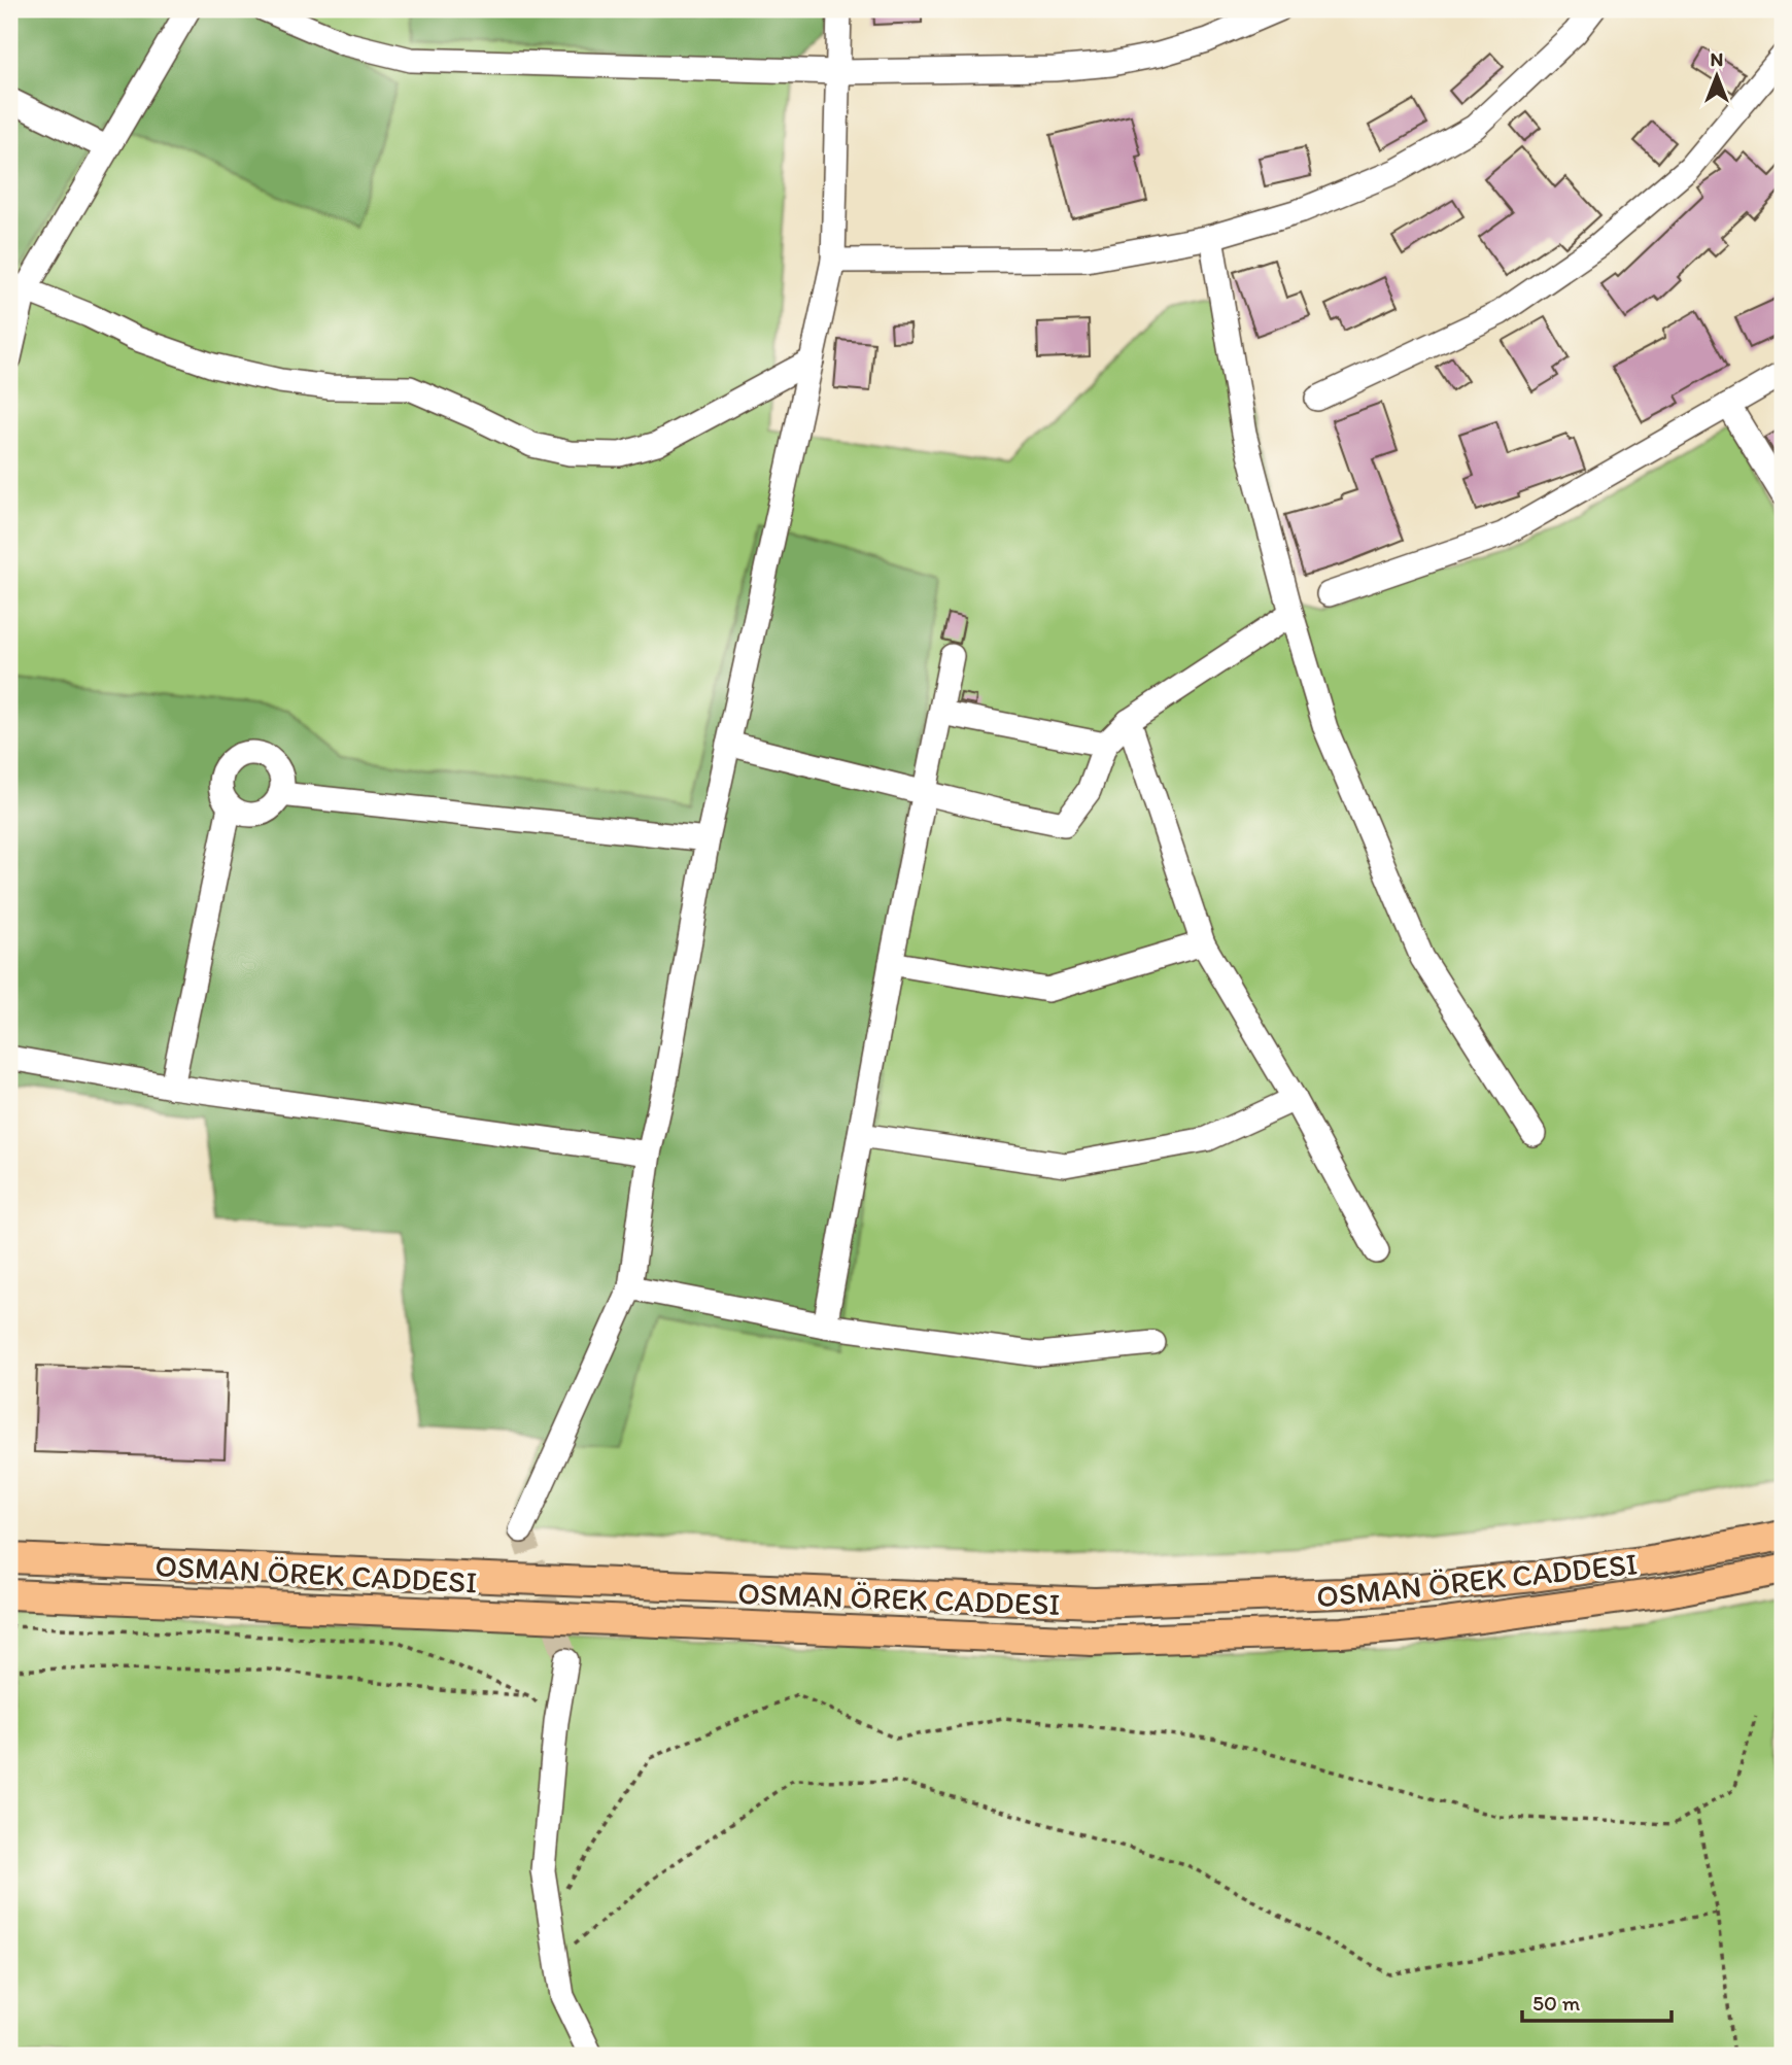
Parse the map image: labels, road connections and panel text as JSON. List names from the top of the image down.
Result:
{
  "streets": {
    "main road": ["OSMAN ÖREK CADDESI"]
  },
  "scale_bar": "50 m",
  "north": "top"
}
